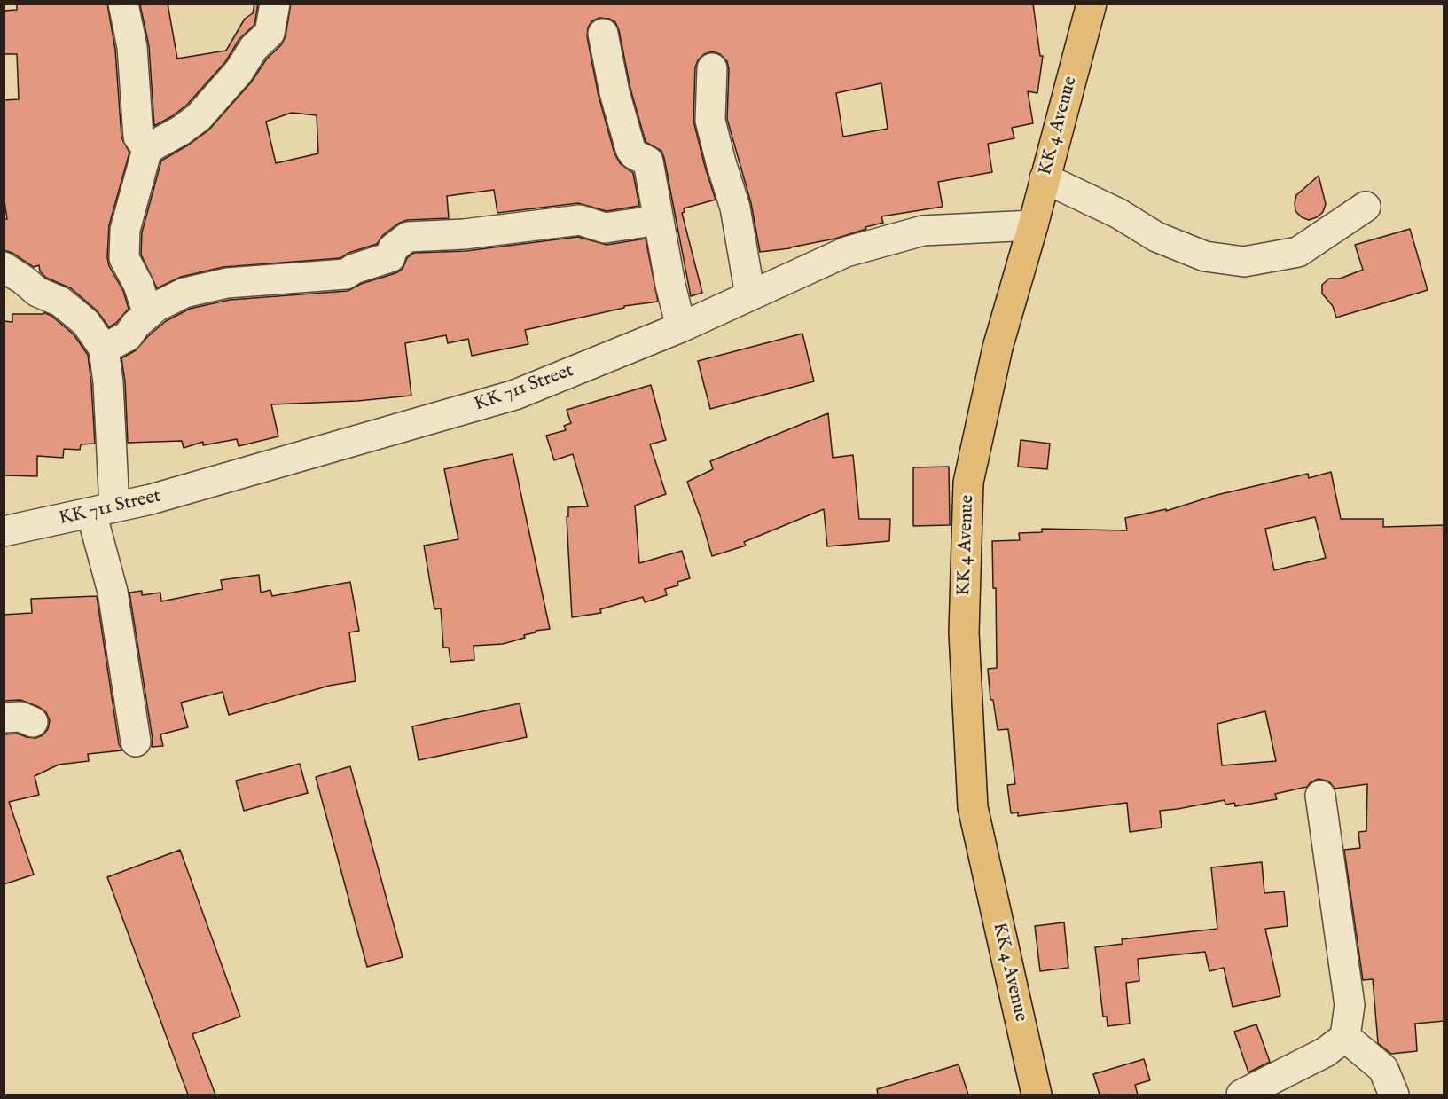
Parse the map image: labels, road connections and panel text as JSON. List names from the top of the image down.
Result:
{
  "streets": {
    "main road": ["KK 4 Avenue"],
    "street": ["KK 711 Street"]
  },
  "crossings": [
    ["KK 4 Avenue", "KK 711 Street"]
  ]
}
